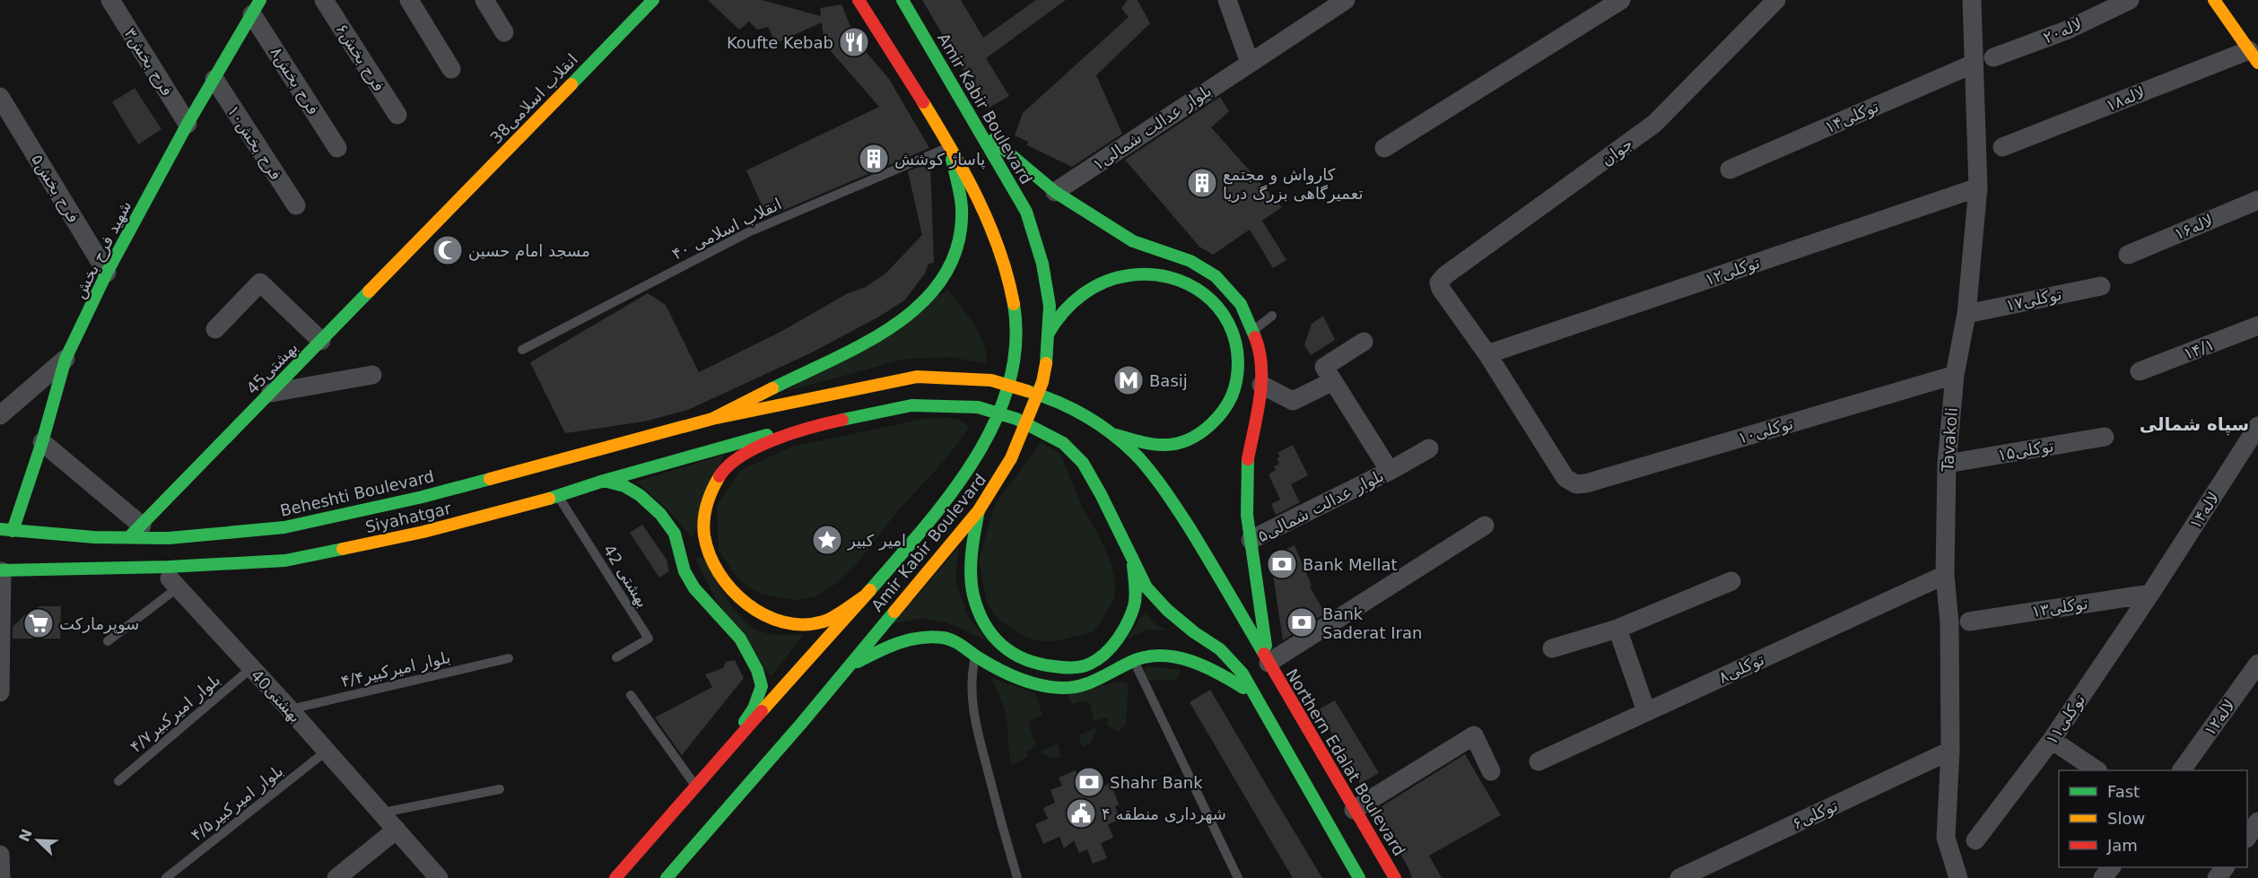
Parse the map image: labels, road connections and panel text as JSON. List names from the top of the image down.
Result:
{
  "streets": {
    "main road": [
      "38انقلاب اسلامی",
      "Amir Kabir Boulevard",
      "شهید فرح بخش",
      "بهشتی45",
      "Beheshti Boulevard",
      "Siyahatgar",
      "Northern Edalat Boulevard"
    ],
    "street": [
      "لاله۲۰",
      "فرح بخش۶",
      "فرح بخش۳",
      "فرح بخش۸",
      "لاله۱۸",
      "توکلی۱۴",
      "بلوار عدالت شمالی۱",
      "فرح بخش۱۰",
      "جوان",
      "فرح بخش۵",
      "لاله۱۶",
      "توکلی۱۲",
      "توکلی۱۷",
      "۱۴/۱",
      "۱۰توکلی",
      "Tavakoli",
      "توکلی۱۵",
      "بلوار عدالت شمالی۵",
      "لاله۱۴",
      "توکلی۱۳",
      "توکلی۸",
      "40بهشتی",
      "لاله۱۲",
      "توکلی۱۱",
      "توکلی۶"
    ],
    "lane": [
      "انقلاب اسلامی ۴۰",
      "42 بهشتی",
      "بلوار امیرکبیر۴/۴",
      "بلوار امیرکبیر۴/۷",
      "بلوار امیرکبیر۴/۵"
    ]
  },
  "crossings": [
    ["فرح بخش۳", "شهید فرح بخش"],
    ["فرح بخش۸", "شهید فرح بخش"],
    ["38انقلاب اسلامی", "بهشتی45"],
    ["Amir Kabir Boulevard", "انقلاب اسلامی ۴۰"],
    ["توکلی۱۴", "Tavakoli"],
    ["فرح بخش۱۰", "شهید فرح بخش"],
    ["جوان", "توکلی۱۲"],
    ["جوان", "۱۰توکلی"],
    ["فرح بخش۵", "شهید فرح بخش"],
    ["شهید فرح بخش", "Beheshti Boulevard"],
    ["توکلی۱۲", "۱۰توکلی"],
    ["توکلی۱۲", "Tavakoli"],
    ["توکلی۱۷", "Tavakoli"],
    ["بهشتی45", "Beheshti Boulevard"],
    ["۱۰توکلی", "Tavakoli"],
    ["Tavakoli", "توکلی۱۵"],
    ["Tavakoli", "توکلی۸"],
    ["Tavakoli", "توکلی۶"],
    ["لاله۱۴", "توکلی۱۳"],
    ["لاله۱۴", "توکلی۱۱"],
    ["Siyahatgar", "42 بهشتی"],
    ["توکلی۱۳", "توکلی۱۱"],
    ["بلوار امیرکبیر۴/۴", "40بهشتی"],
    ["40بهشتی", "بلوار امیرکبیر۴/۷"],
    ["40بهشتی", "بلوار امیرکبیر۴/۵"]
  ],
  "districts": ["سپاه شمالی"],
  "places": {
    "restaurant": ["Koufte Kebab"],
    "building": ["پاساژ کوشش", "کارواش و مجتمع تعمیرگاهی بزرگ دریا"],
    "mosque": ["مسجد امام حسین"],
    "metro station": ["Basij"],
    "place": ["امیر کبیر"],
    "bank": ["Bank Mellat", "Bank Saderat Iran", "Shahr Bank"],
    "supermarket": ["سوپرمارکت"],
    "public building": ["شهرداری منطقه ۴"]
  },
  "legend": ["Fast", "Slow", "Jam"],
  "north": "top left"
}
